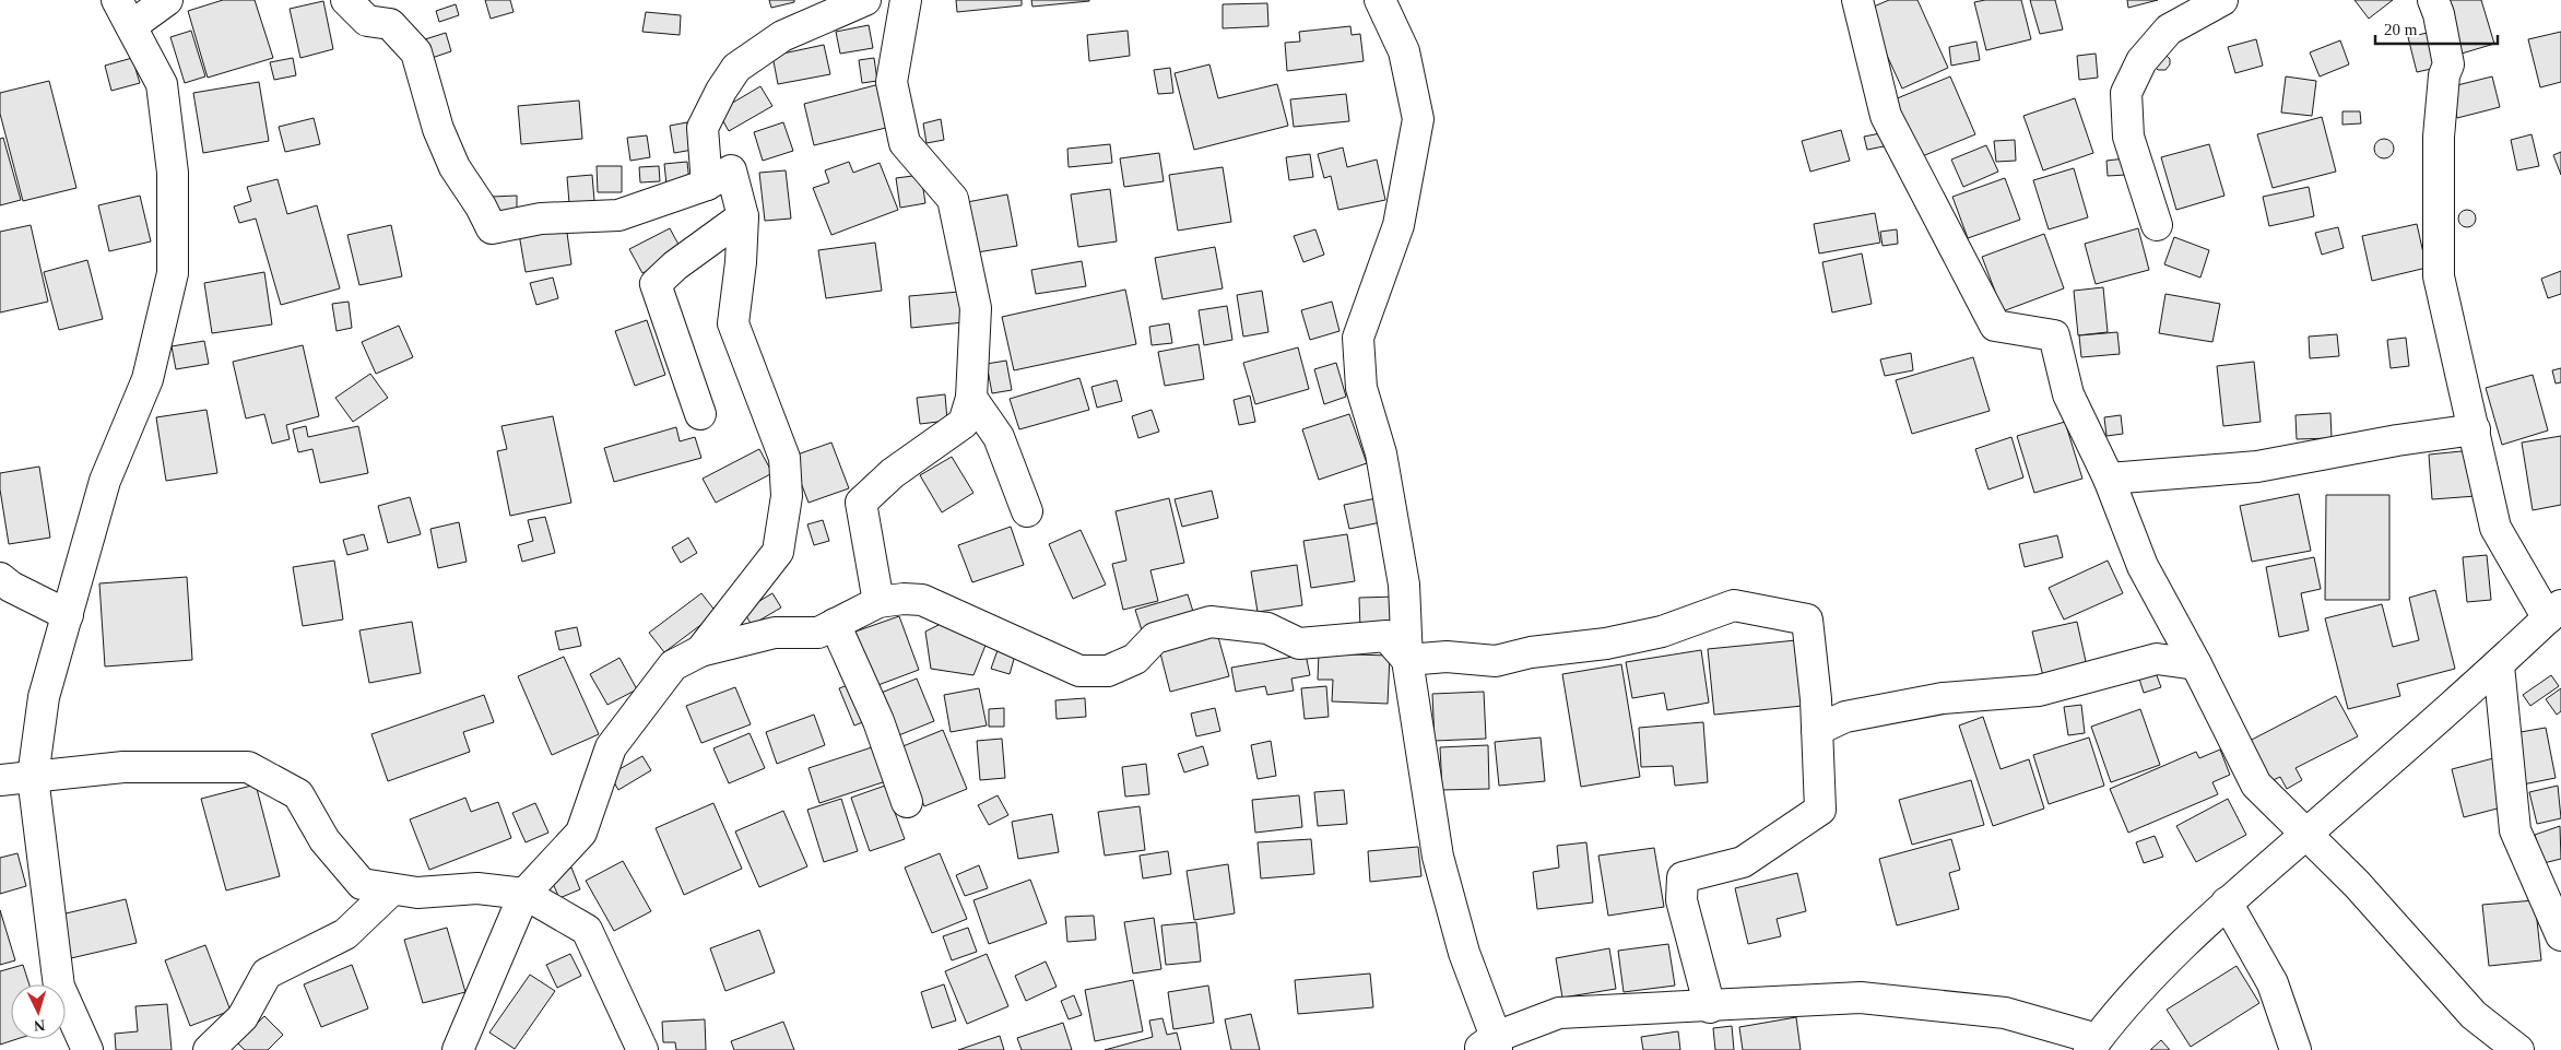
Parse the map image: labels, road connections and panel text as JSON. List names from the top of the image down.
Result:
{
  "scale_bar": "20 m",
  "north": "bottom"
}
